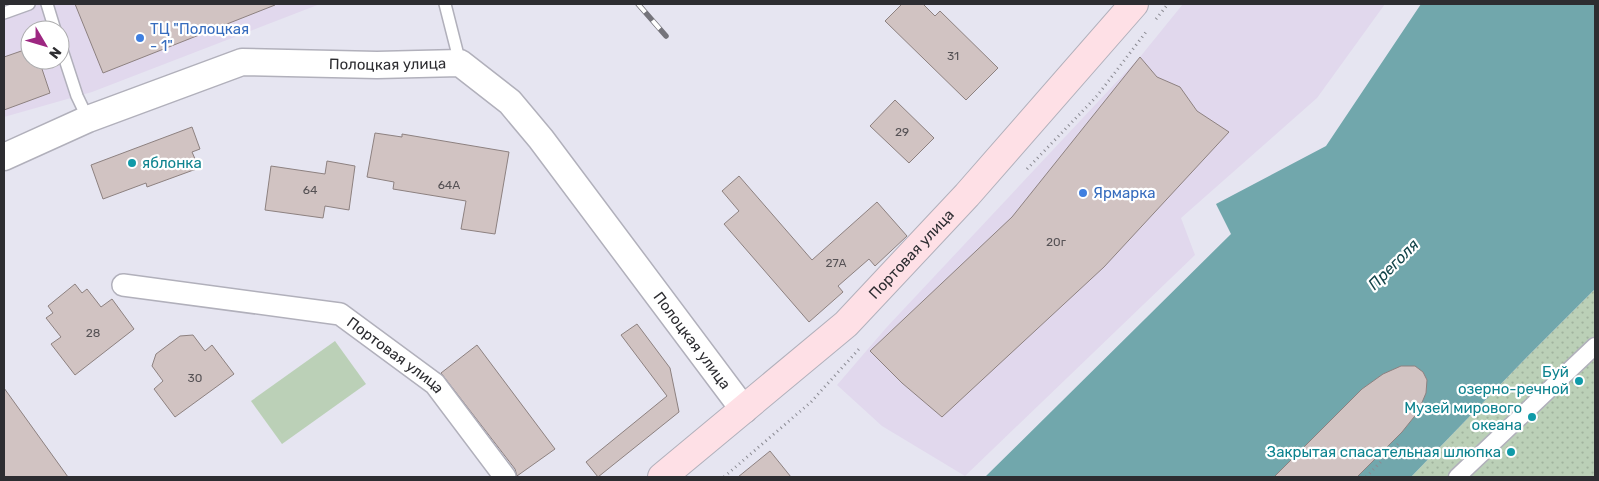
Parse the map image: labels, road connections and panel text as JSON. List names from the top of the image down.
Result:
{
  "streets": {
    "main road": ["Портовая улица"],
    "street": ["Полоцкая улица"]
  },
  "crossings": [
    ["Полоцкая улица", "Портовая улица"]
  ],
  "water": ["Преголя"],
  "places": [
    "ТЦ \"Полоцкая - 1\"",
    "яблонка",
    "Ярмарка",
    "Буй озерно-речной",
    "Музей мирового океана",
    "Закрытая спасательная шлюпка"
  ],
  "house_numbers": [
    "31",
    "29",
    "64А",
    "64",
    "20г",
    "27А",
    "28",
    "30"
  ],
  "north": "bottom right"
}
